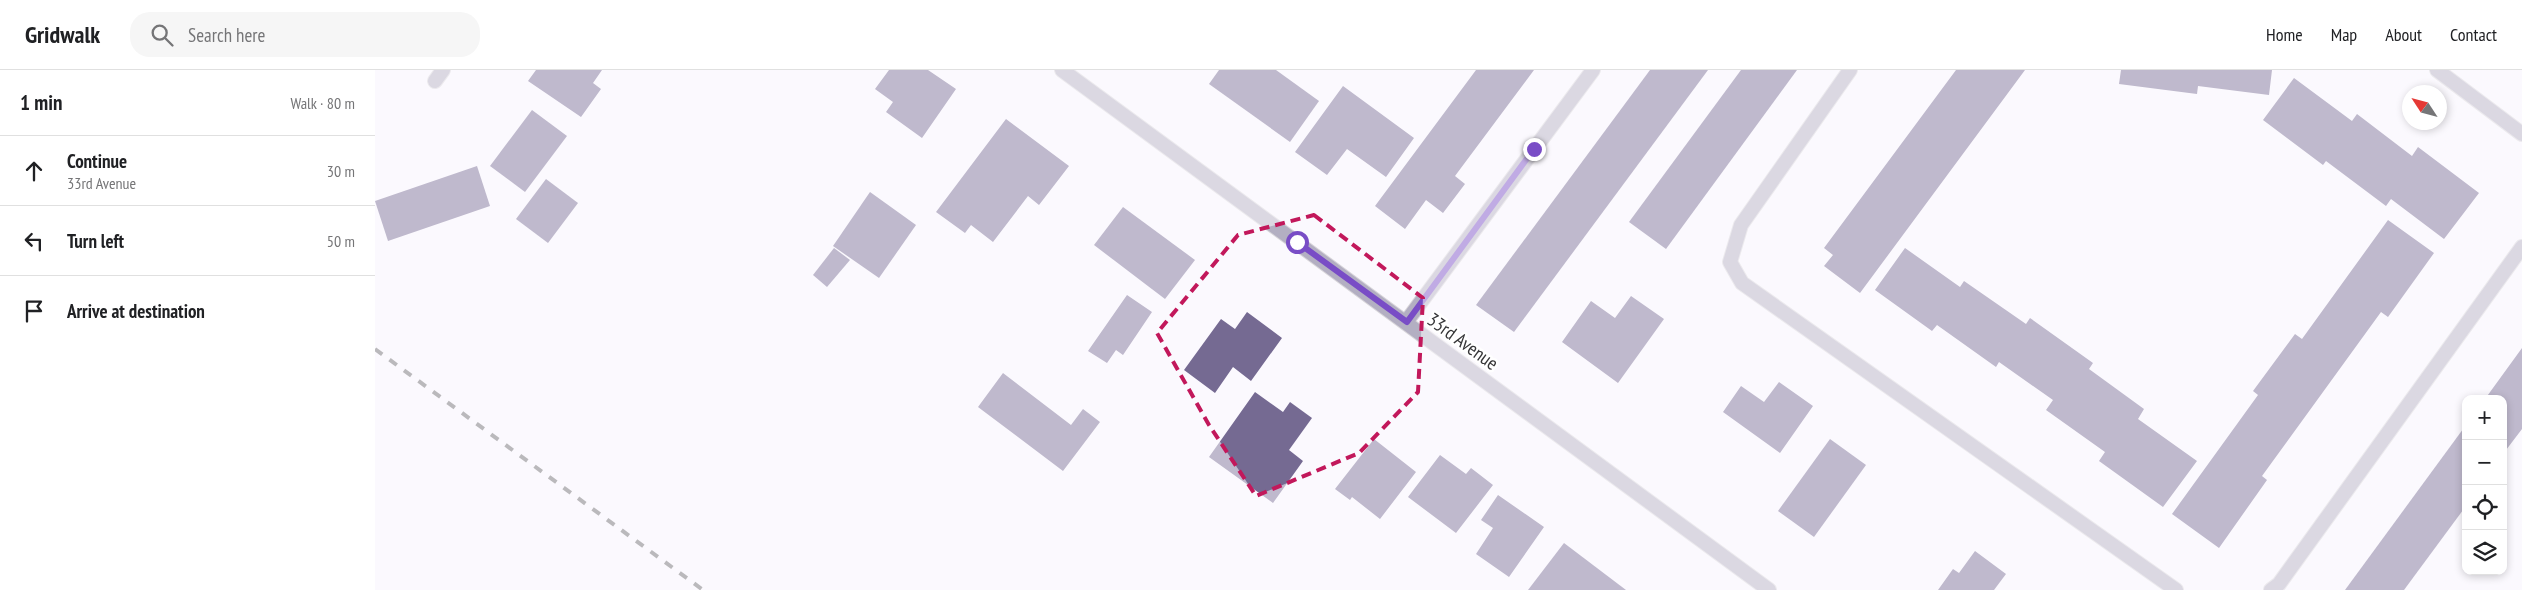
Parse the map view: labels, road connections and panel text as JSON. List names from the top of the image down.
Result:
{
  "streets": {
    "street": ["33rd Avenue"]
  },
  "north": "top left",
  "page": {
    "header": "Gridwalk",
    "search": "Search here",
    "nav": [
      "Home",
      "Map",
      "About",
      "Contact"
    ],
    "heading": ["1 min", "Walk · 80 m"],
    "list": [
      ["Continue", "33rd Avenue", "30 m"],
      ["Turn left", "50 m"],
      "Arrive at destination"
    ],
    "map_buttons": ["+", "−"]
  }
}
